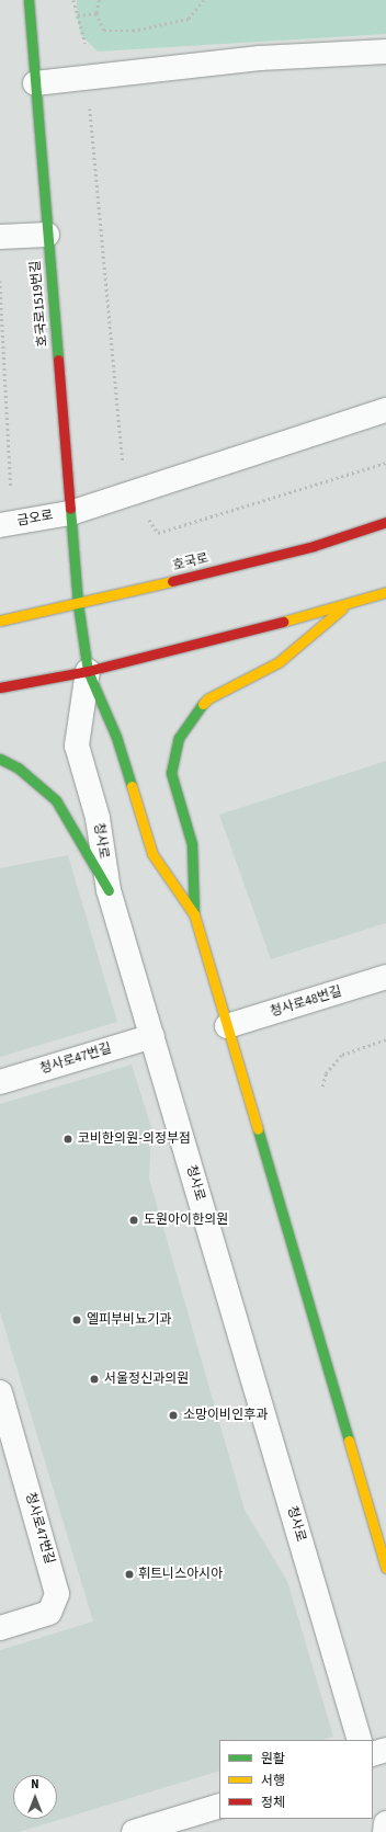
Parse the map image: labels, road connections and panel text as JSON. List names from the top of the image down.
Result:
{
  "streets": {
    "street": [
      "호국로1519번길",
      "금오로",
      "호국로",
      "청사로",
      "청사로48번길",
      "청사로47번길"
    ]
  },
  "crossings": [
    ["호국로1519번길", "금오로"],
    ["호국로1519번길", "호국로"],
    ["호국로1519번길", "청사로"],
    ["호국로", "청사로"],
    ["청사로", "청사로48번길"],
    ["청사로", "청사로47번길"]
  ],
  "places": [
    "코비한의원-의정부점",
    "도원아이한의원",
    "엘피부비뇨기과",
    "서울정신과의원",
    "소망이비인후과",
    "휘트니스아시아"
  ],
  "legend": ["원활", "서행", "정체"],
  "north": "top"
}
